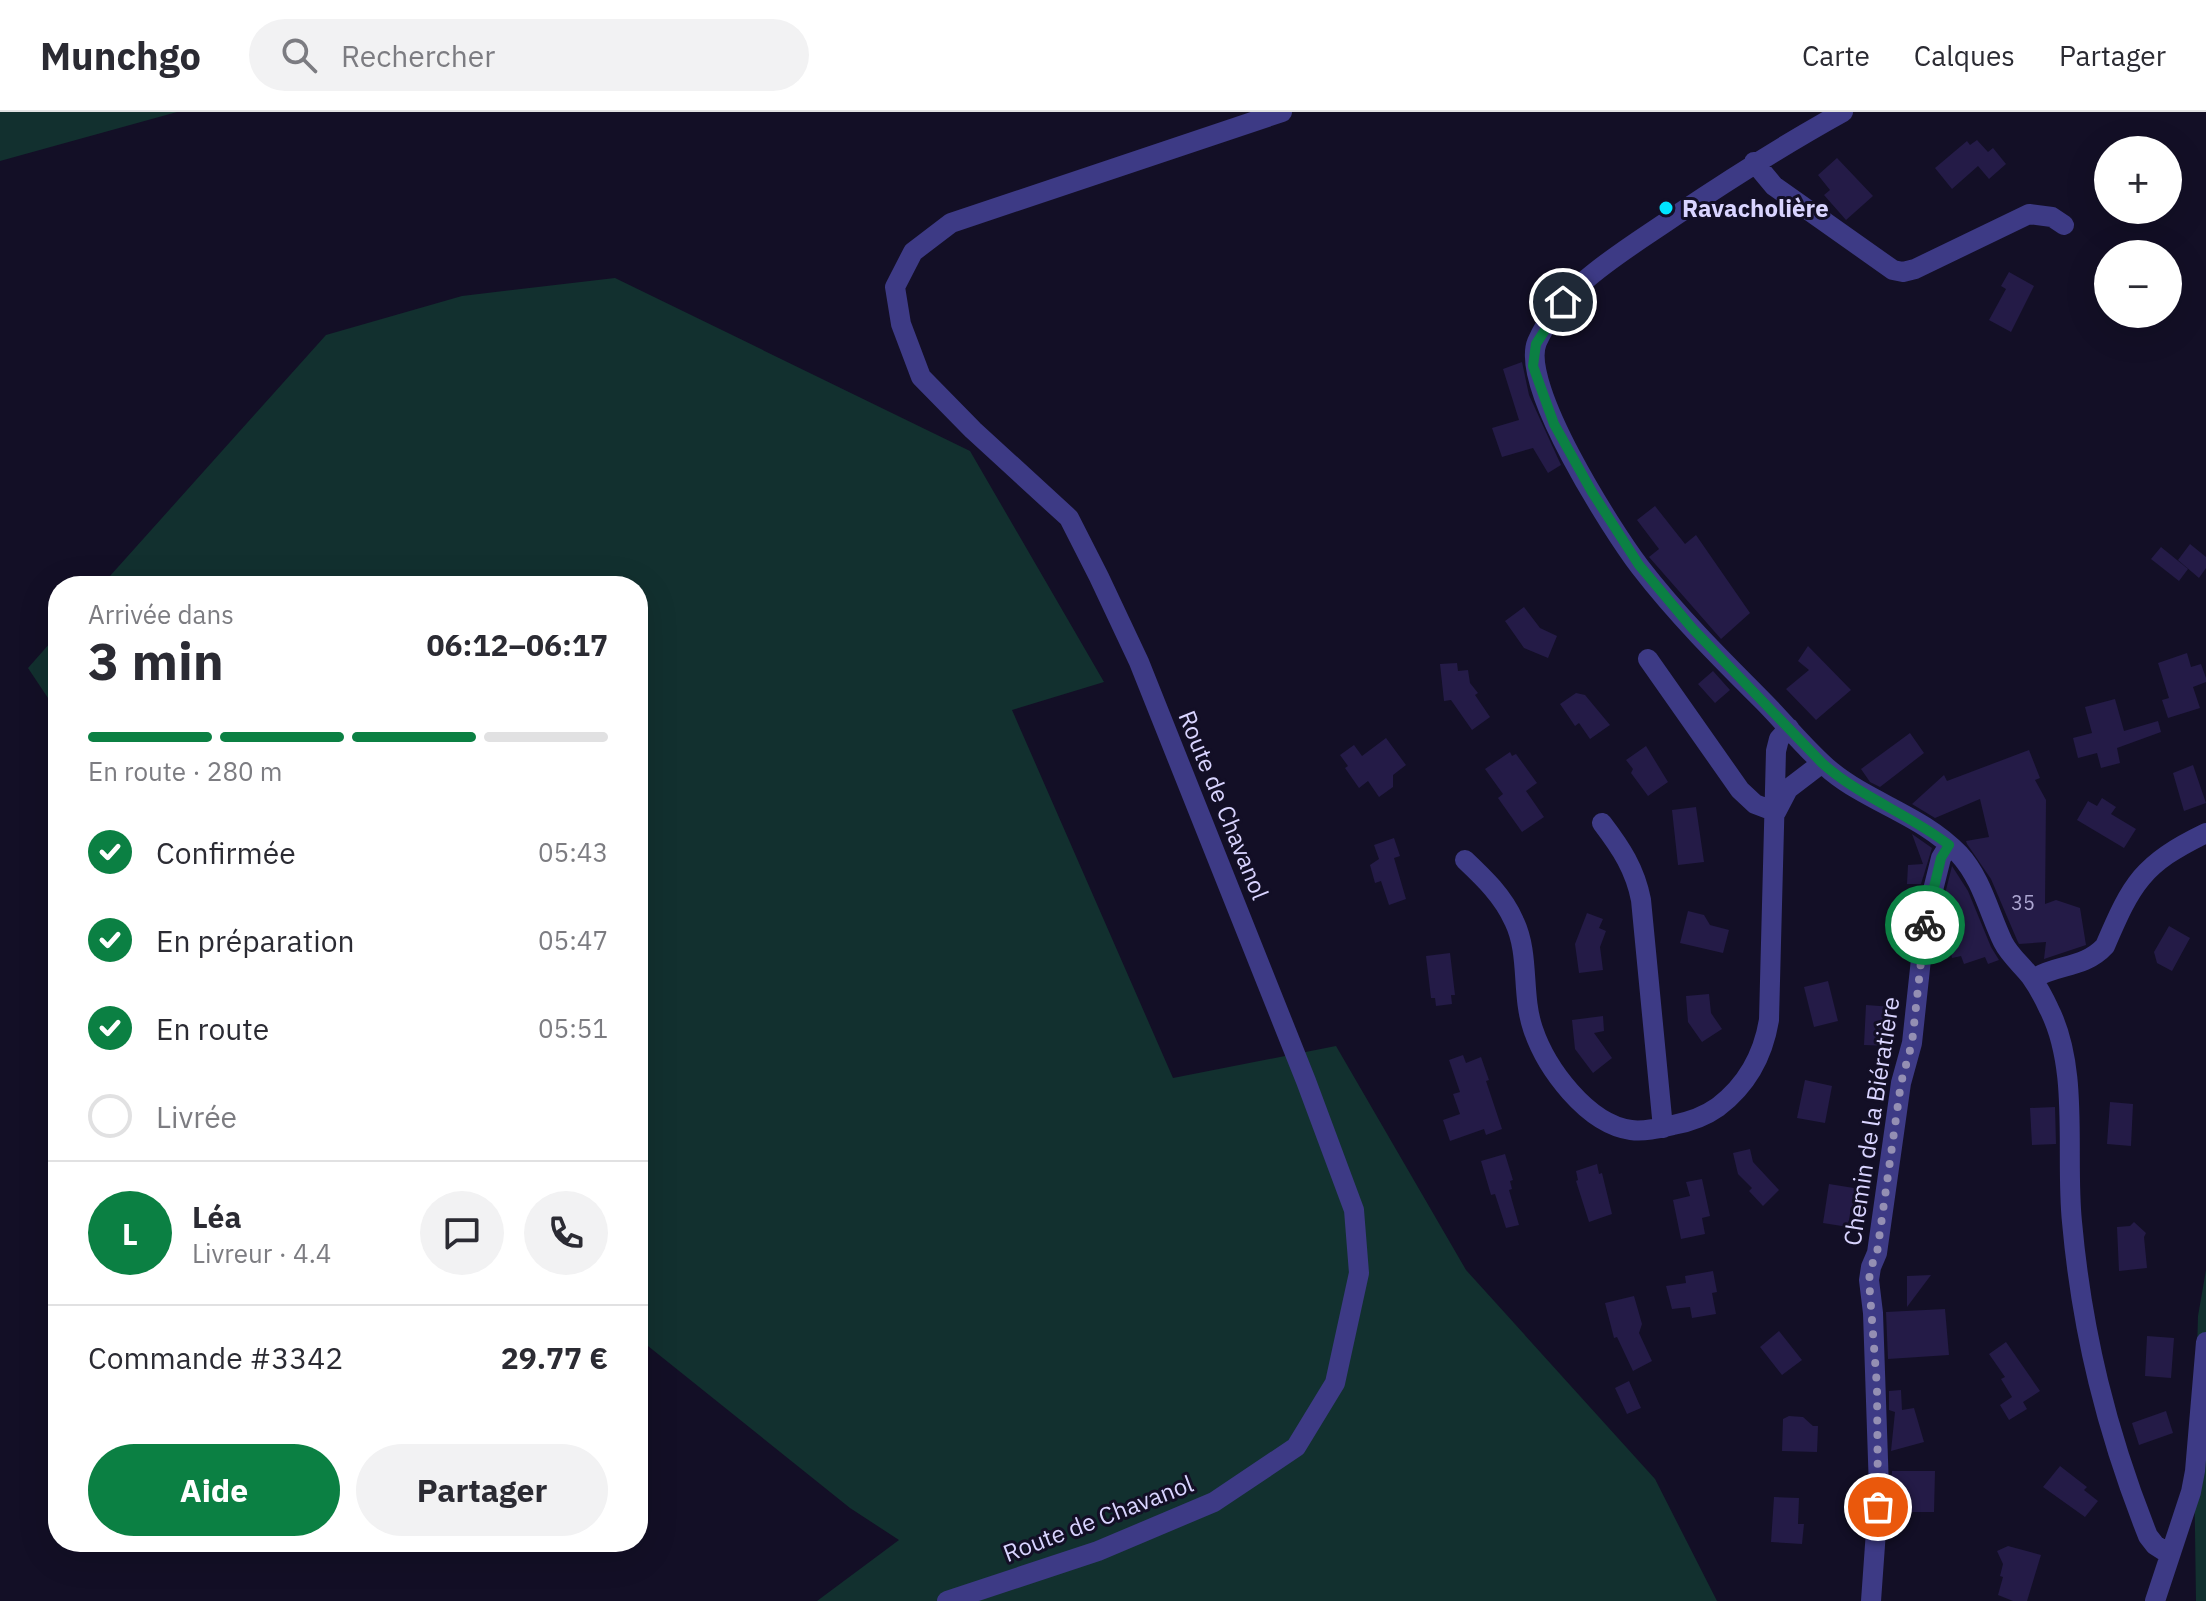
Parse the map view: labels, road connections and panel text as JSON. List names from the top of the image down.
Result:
{
  "streets": {
    "street": ["Route de Chavanol", "Chemin de la Biératière"]
  },
  "places": ["Ravacholière"],
  "house_numbers": ["35"],
  "page": {
    "header": "Munchgo",
    "search": "Rechercher",
    "nav": ["Carte", "Calques", "Partager"],
    "map_buttons": ["+", "−"],
    "heading": ["3 min", "Arrivée dans", "06:12–06:17"],
    "panel": [
      "Léa",
      "Livreur · 4.4",
      "Commande #3342",
      "29.77 €"
    ],
    "bar": "En route · 280 m",
    "list": [
      ["Confirmée", "05:43"],
      ["En préparation", "05:47"],
      ["En route", "05:51"],
      "Livrée"
    ],
    "round": "L",
    "buttons": ["Aide", "Partager"]
  }
}
